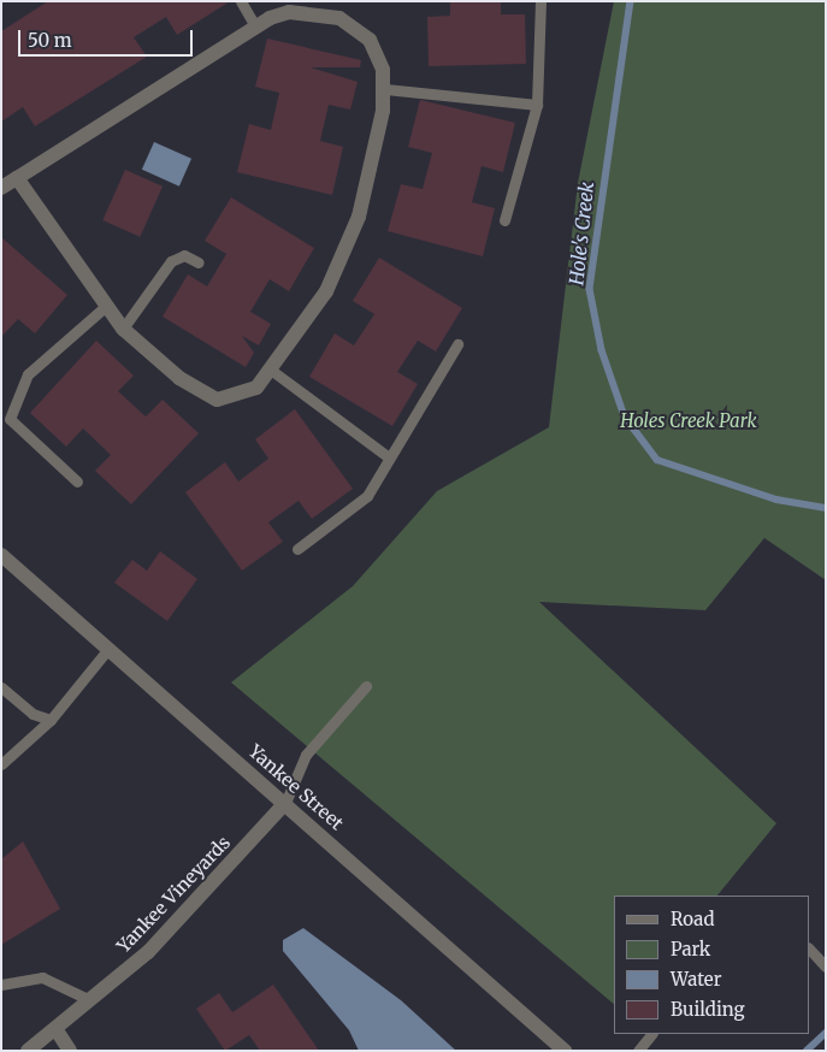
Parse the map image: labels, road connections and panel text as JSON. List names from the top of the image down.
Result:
{
  "streets": {
    "street": ["Yankee Street", "Yankee Vineyards"]
  },
  "crossings": [
    ["Yankee Street", "Yankee Vineyards"]
  ],
  "water": ["Hole's Creek"],
  "parks": ["Holes Creek Park"],
  "legend": [
    "Road",
    "Park",
    "Water",
    "Building"
  ],
  "scale_bar": "50 m"
}
